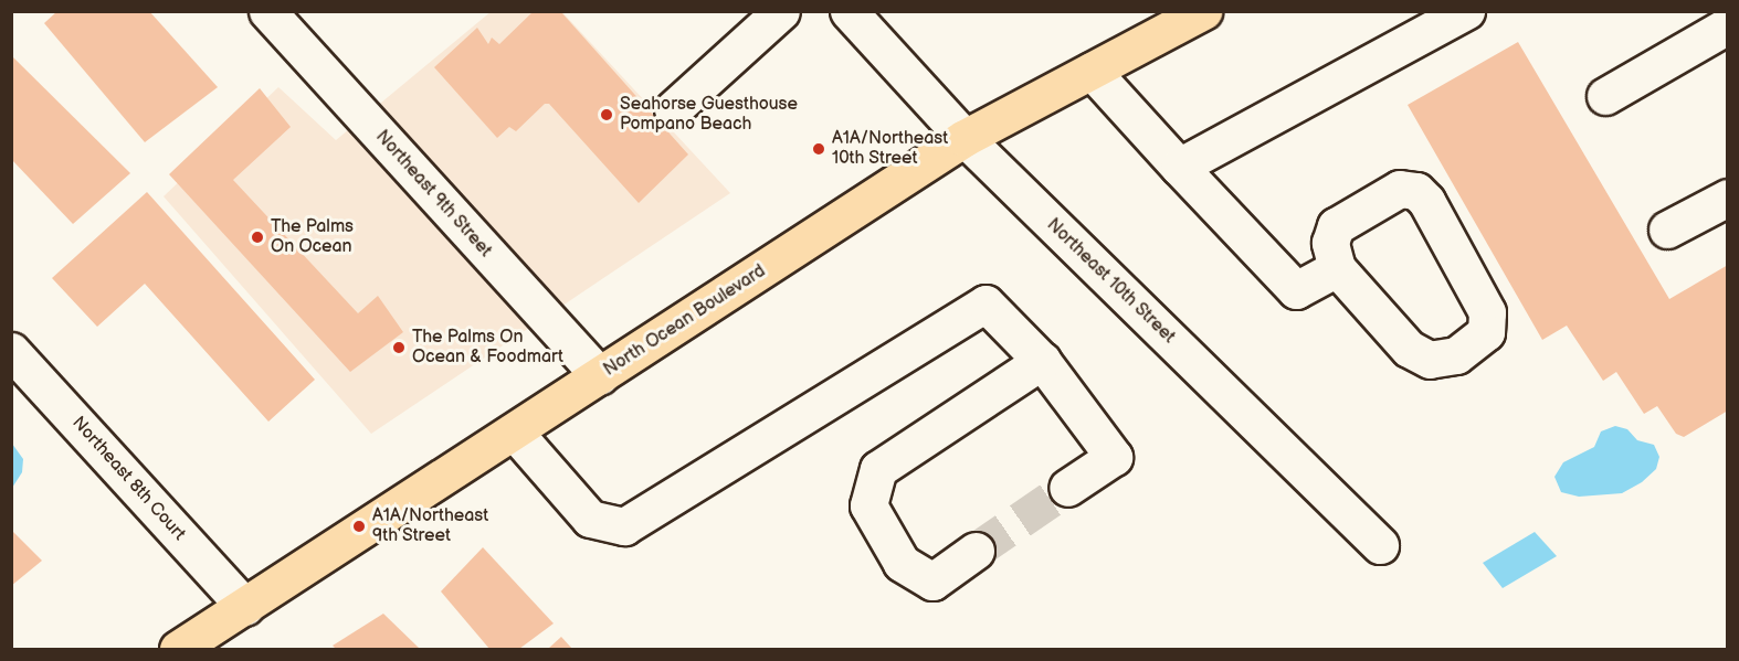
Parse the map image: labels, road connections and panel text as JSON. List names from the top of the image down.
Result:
{
  "streets": {
    "main road": ["North Ocean Boulevard"],
    "street": ["Northeast 9th Street", "Northeast 10th Street", "Northeast 8th Court"]
  },
  "crossings": [
    ["Northeast 9th Street", "North Ocean Boulevard"],
    ["Northeast 10th Street", "North Ocean Boulevard"],
    ["North Ocean Boulevard", "Northeast 8th Court"]
  ],
  "places": [
    "Seahorse Guesthouse Pompano Beach",
    "A1A/Northeast 10th Street",
    "The Palms On Ocean",
    "The Palms On Ocean & Foodmart",
    "A1A/Northeast 9th Street"
  ]
}
